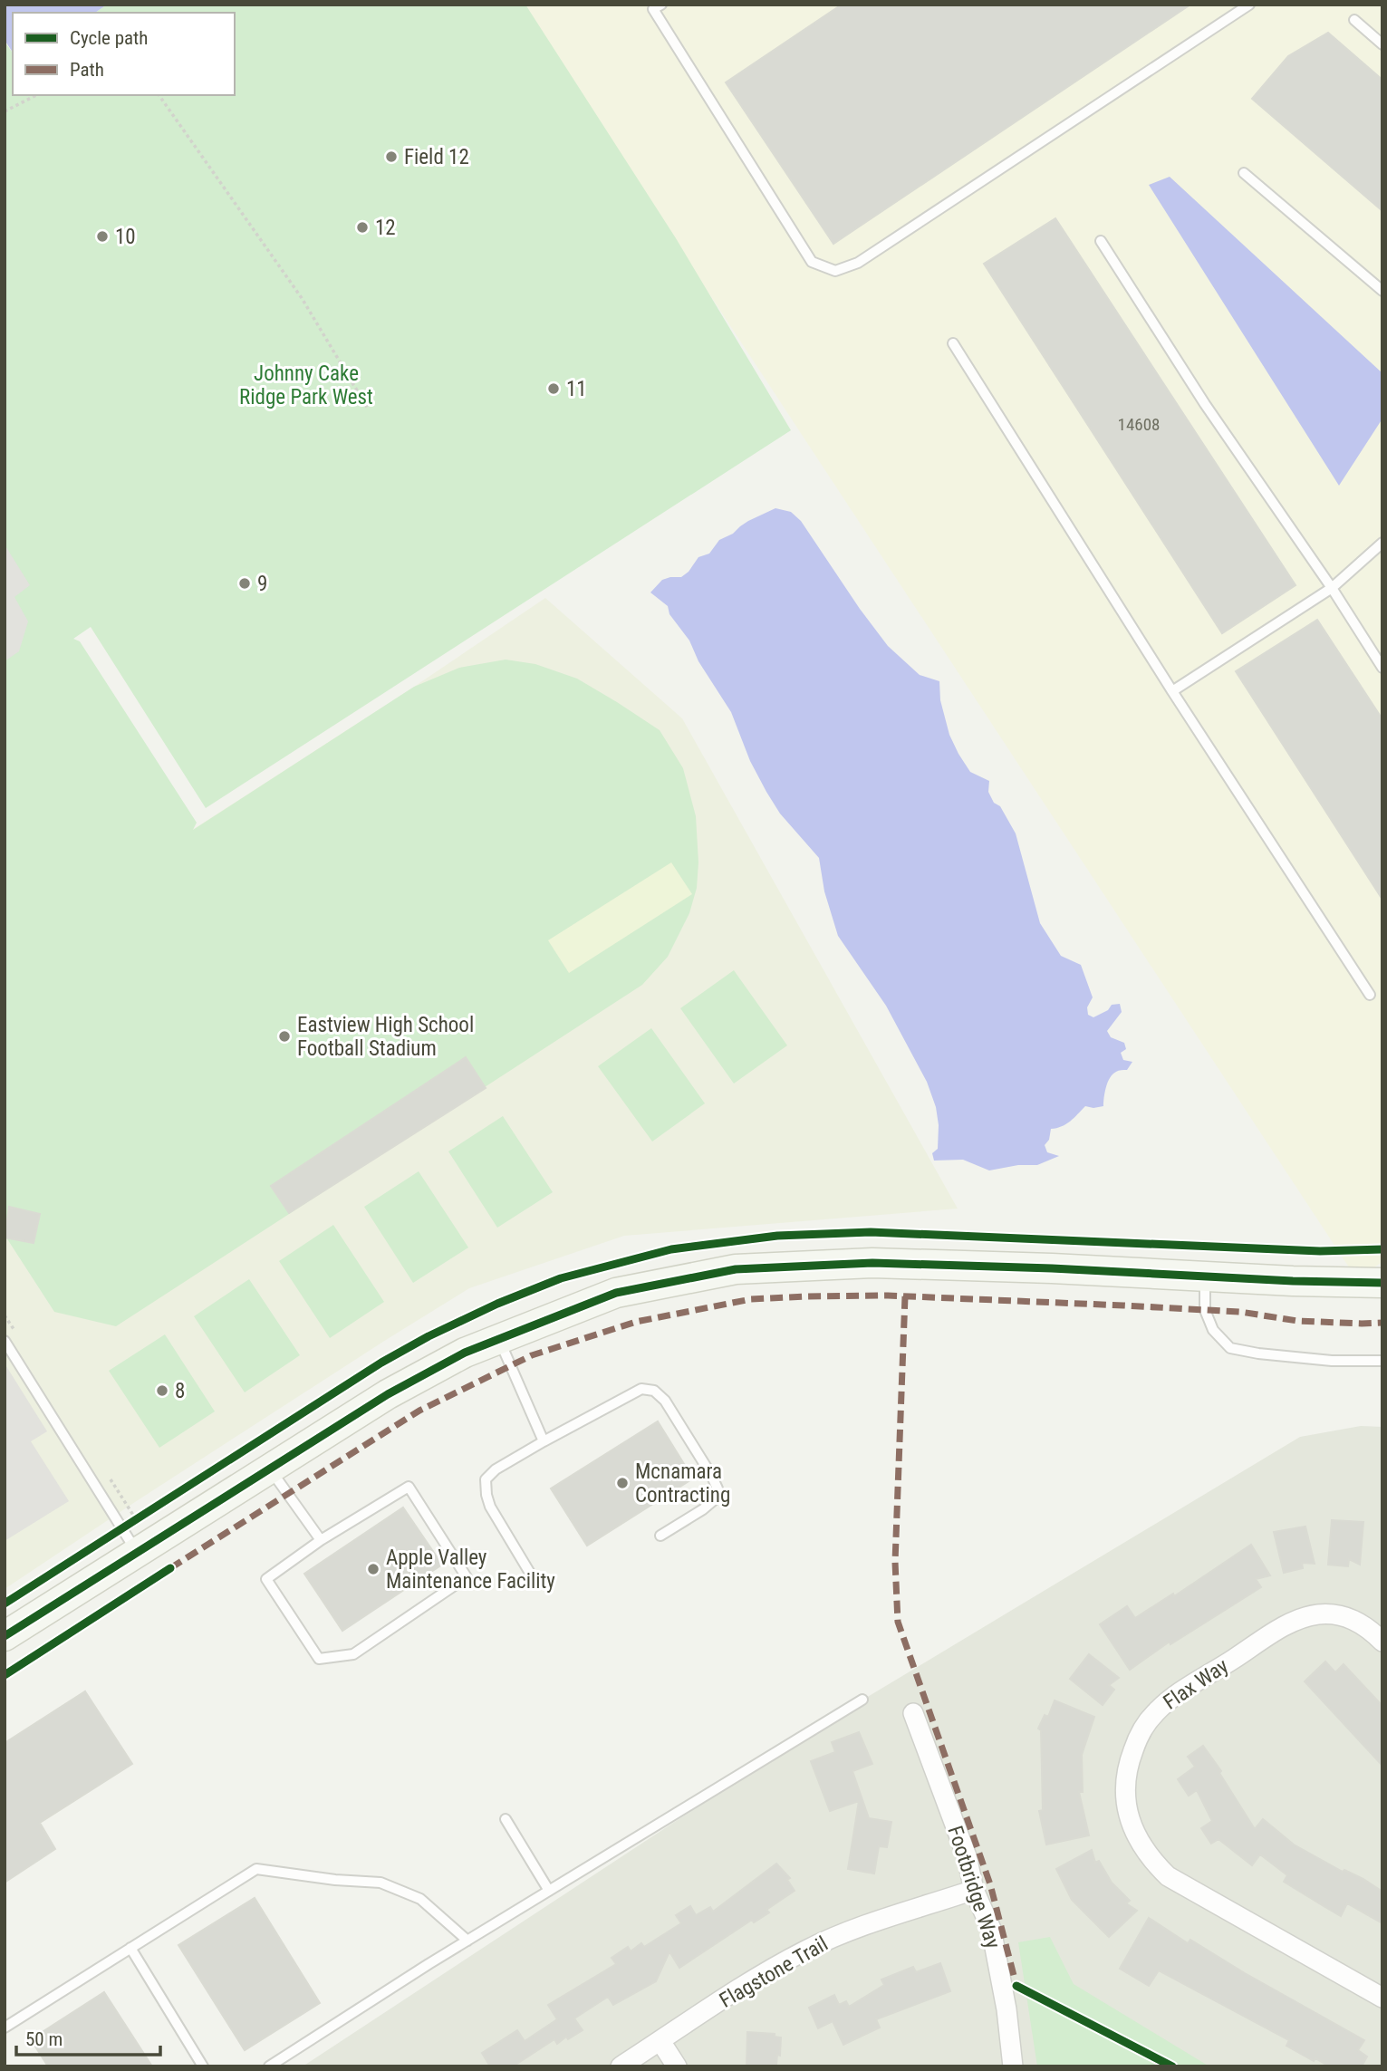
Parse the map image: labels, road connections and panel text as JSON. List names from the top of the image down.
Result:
{
  "streets": {
    "street": ["Flax Way", "Footbridge Way", "Flagstone Trail"]
  },
  "crossings": [
    ["Footbridge Way", "Flagstone Trail"]
  ],
  "parks": ["Johnny Cake Ridge Park West"],
  "places": [
    "Field 12",
    "12",
    "10",
    "11",
    "9",
    "Eastview High School Football Stadium",
    "8",
    "Mcnamara Contracting",
    "Apple Valley Maintenance Facility"
  ],
  "house_numbers": ["14608"],
  "legend": ["Cycle path", "Path"],
  "scale_bar": "50 m"
}
